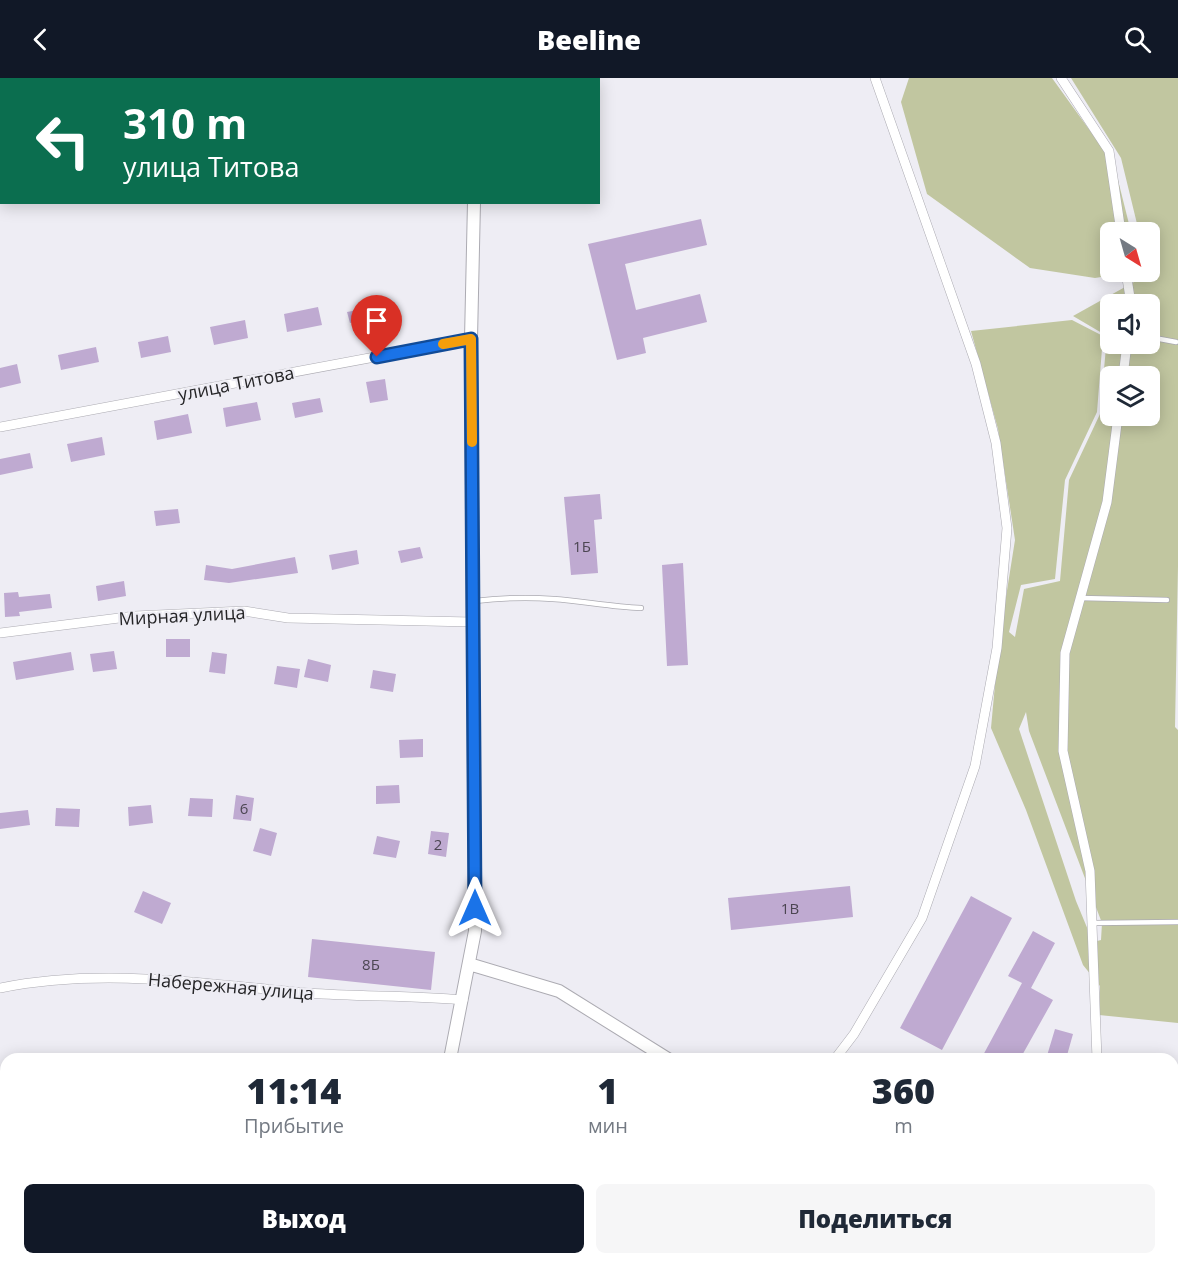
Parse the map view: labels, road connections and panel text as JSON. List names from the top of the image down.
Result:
{
  "streets": {
    "street": ["улица Титова", "Мирная улица", "Набережная улица"]
  },
  "house_numbers": [
    "1Б",
    "6",
    "2",
    "1В",
    "8Б"
  ],
  "north": "bottom right",
  "page": {
    "header": "Beeline",
    "turn": ["310 m", "улица Титова"],
    "eta": [
      "11:14",
      "Прибытие",
      "1",
      "мин",
      "360",
      "m"
    ],
    "buttons": ["Выход", "Поделиться"]
  }
}
